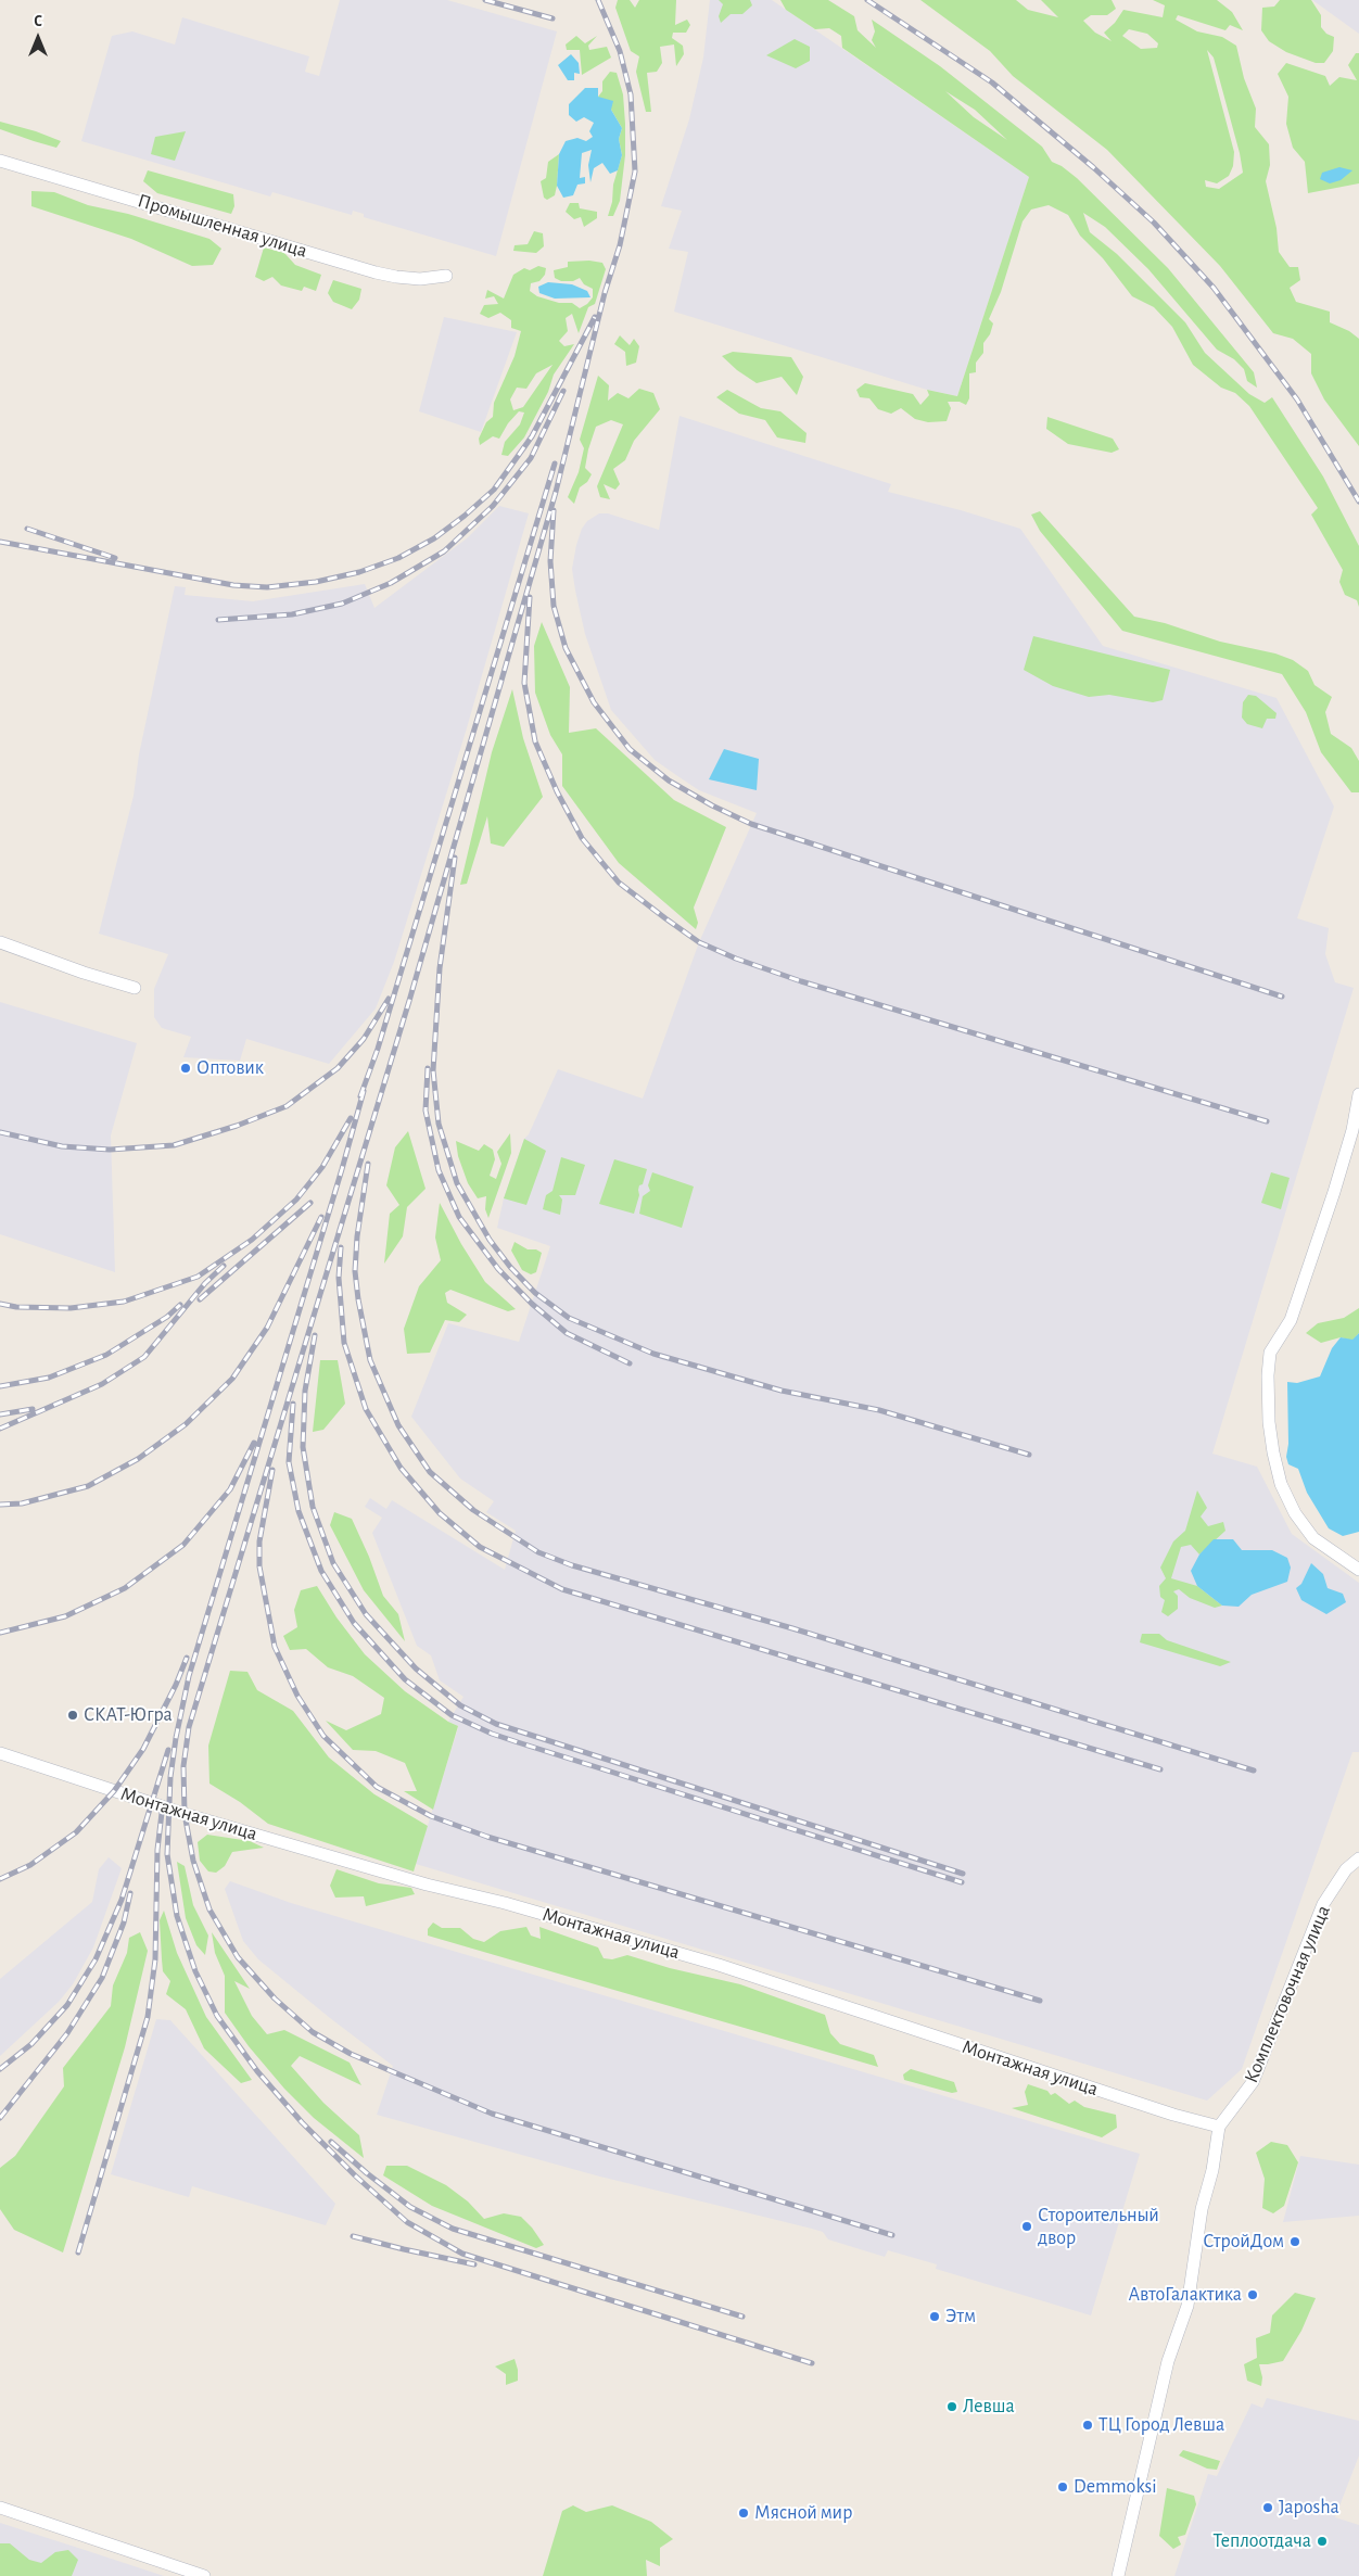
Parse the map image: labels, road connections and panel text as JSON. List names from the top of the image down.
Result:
{
  "streets": {
    "street": ["Промышленная улица", "Монтажная улица", "Комплектовочная улица"]
  },
  "crossings": [
    ["Монтажная улица", "Комплектовочная улица"]
  ],
  "places": [
    "Оптовик",
    "СКАТ-Югра",
    "Стороительный двор",
    "СтройДом",
    "АвтоГалактика",
    "Этм",
    "Левша",
    "ТЦ Город Левша",
    "Demmoksi",
    "Japosha",
    "Мясной мир",
    "Теплоотдача"
  ],
  "north": "top"
}
